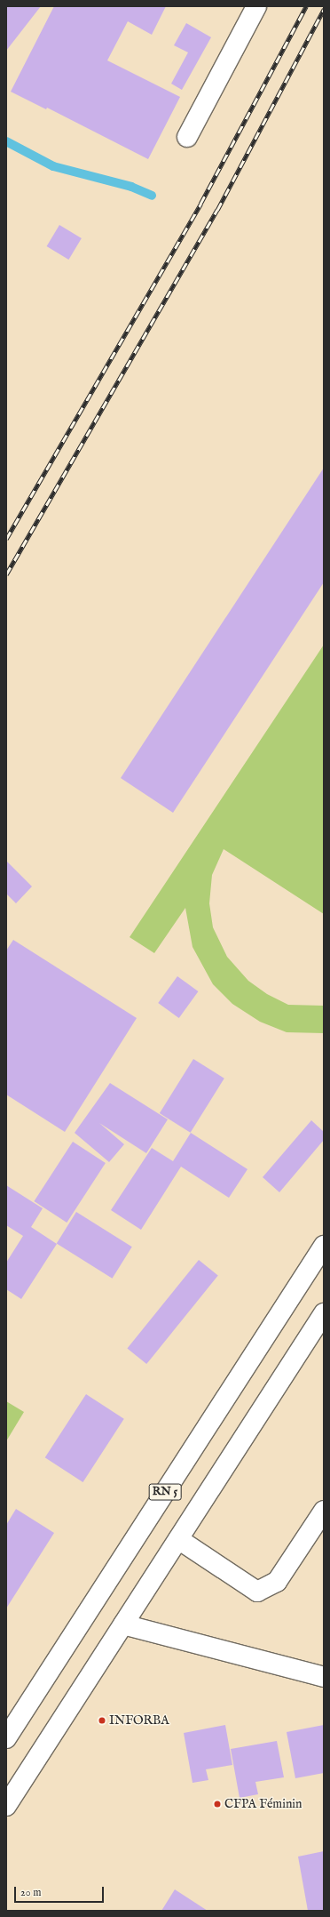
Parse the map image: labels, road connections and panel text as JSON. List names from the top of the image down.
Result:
{
  "streets": {
    "main road": ["RN 5"]
  },
  "places": ["INFORBA", "CFPA Féminin"],
  "scale_bar": "20 m"
}
